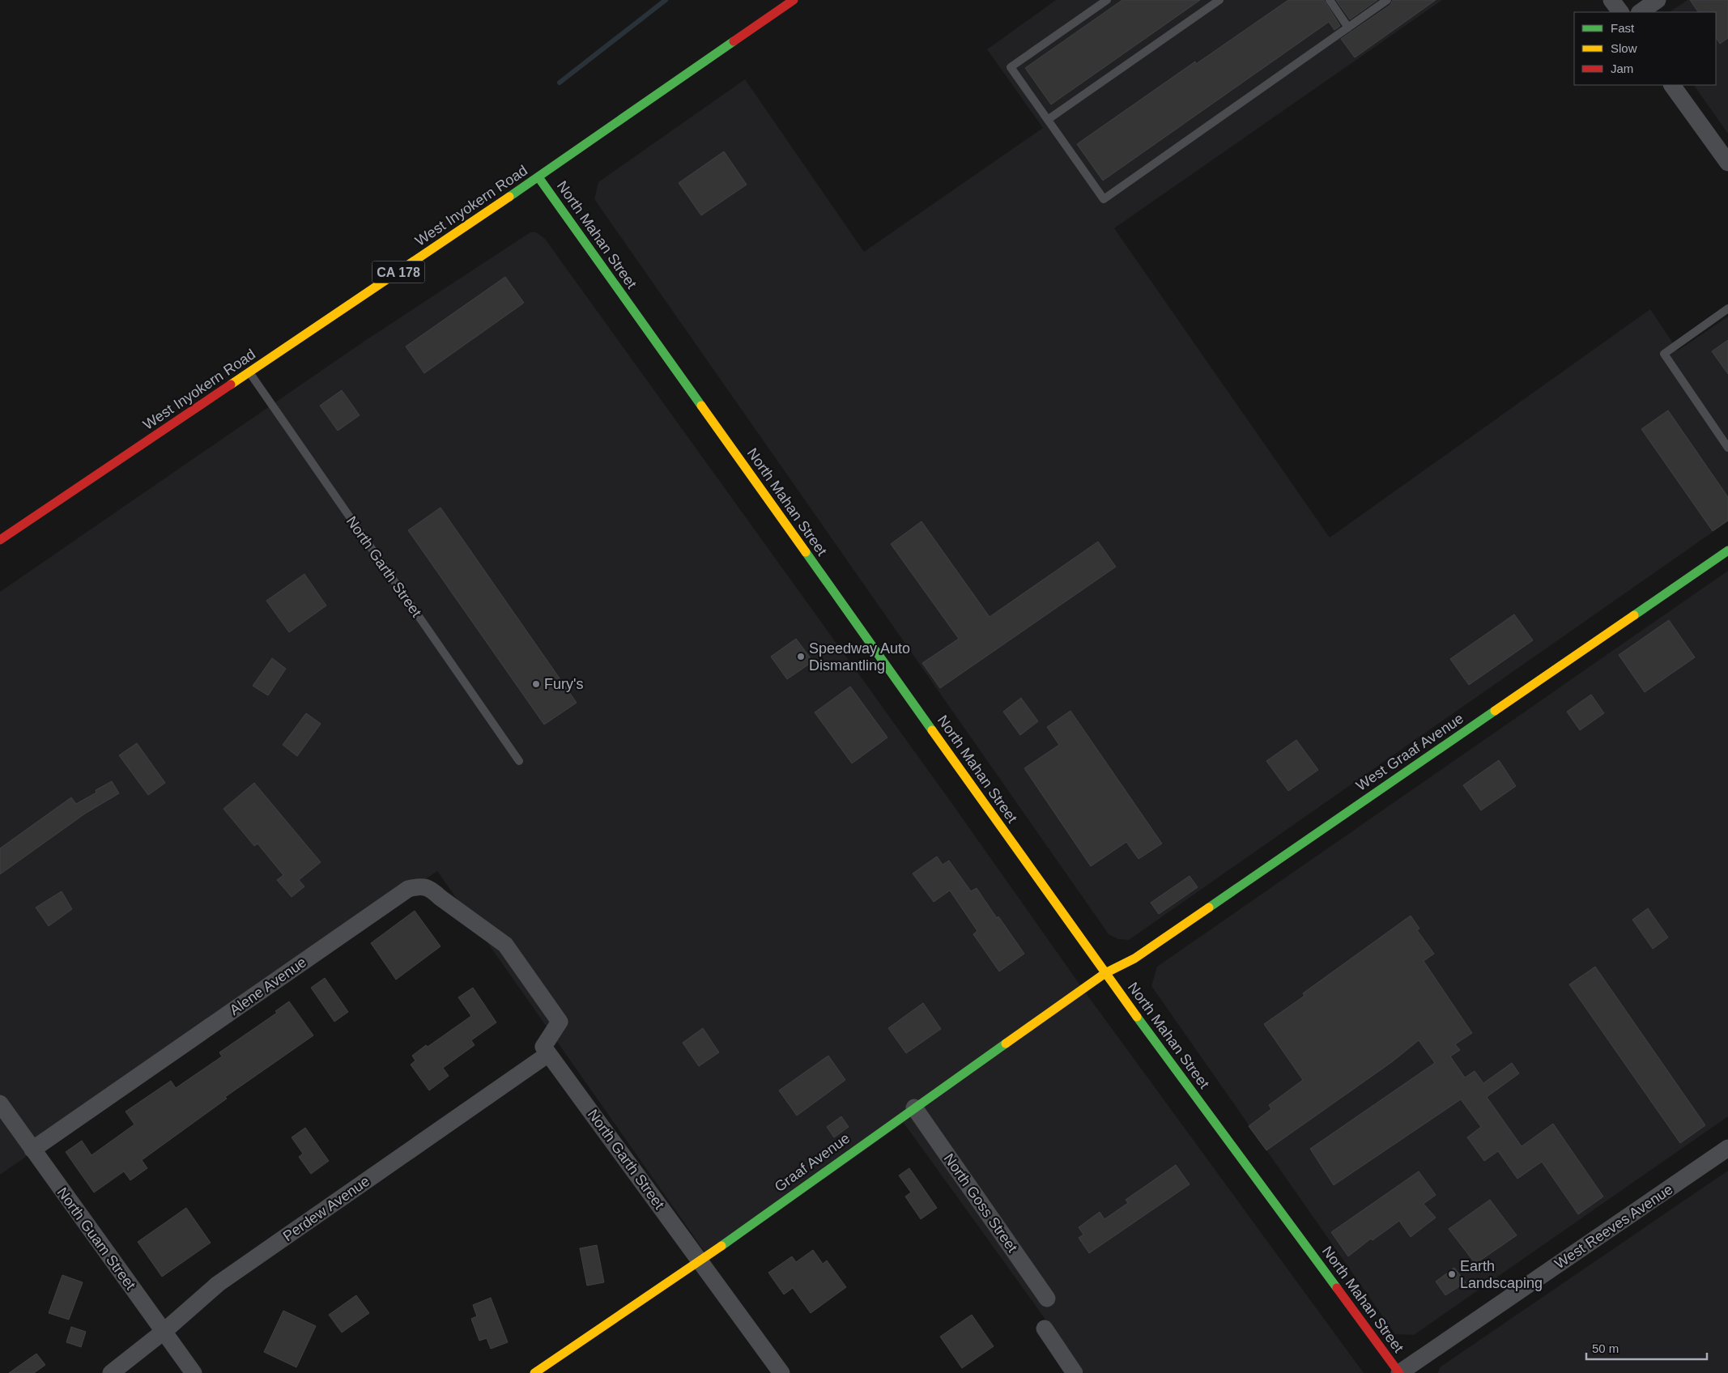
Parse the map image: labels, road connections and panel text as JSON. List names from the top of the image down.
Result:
{
  "streets": {
    "street": [
      "West Inyokern Road",
      "North Mahan Street",
      "CA 178",
      "North Garth Street",
      "West Graaf Avenue",
      "Alene Avenue",
      "Graaf Avenue",
      "North Goss Street",
      "Perdew Avenue",
      "West Reeves Avenue",
      "North Guam Street"
    ]
  },
  "crossings": [
    ["West Inyokern Road", "North Mahan Street"],
    ["West Inyokern Road", "North Garth Street"],
    ["North Mahan Street", "West Graaf Avenue"],
    ["North Mahan Street", "Graaf Avenue"],
    ["North Mahan Street", "West Reeves Avenue"],
    ["North Garth Street", "Alene Avenue"],
    ["North Garth Street", "Graaf Avenue"],
    ["North Garth Street", "Perdew Avenue"],
    ["West Graaf Avenue", "Graaf Avenue"],
    ["Alene Avenue", "Perdew Avenue"],
    ["Alene Avenue", "North Guam Street"],
    ["Graaf Avenue", "North Goss Street"],
    ["Perdew Avenue", "North Guam Street"]
  ],
  "places": ["Speedway Auto Dismantling", "Fury's", "Earth Landscaping"],
  "legend": ["Fast", "Slow", "Jam"],
  "scale_bar": "50 m"
}
